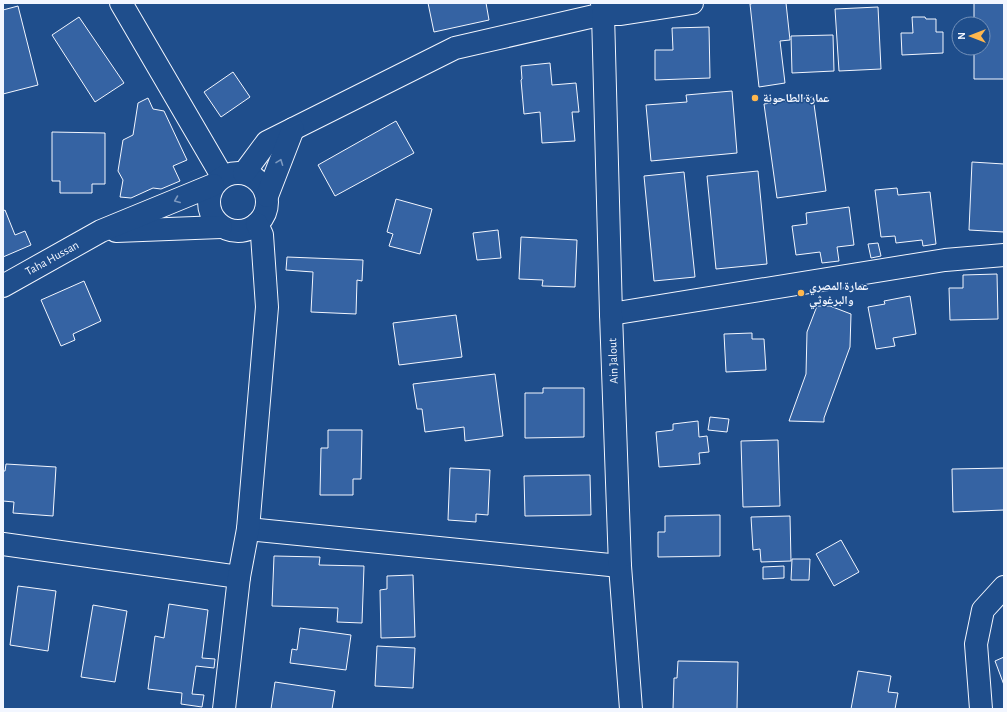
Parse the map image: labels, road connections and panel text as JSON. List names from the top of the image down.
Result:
{
  "streets": {
    "street": ["Taha Hussan", "Ain Jalout"]
  },
  "places": ["عمارة الطاحونة", "عمارة المصري والبرغوثي"],
  "north": "left"
}
